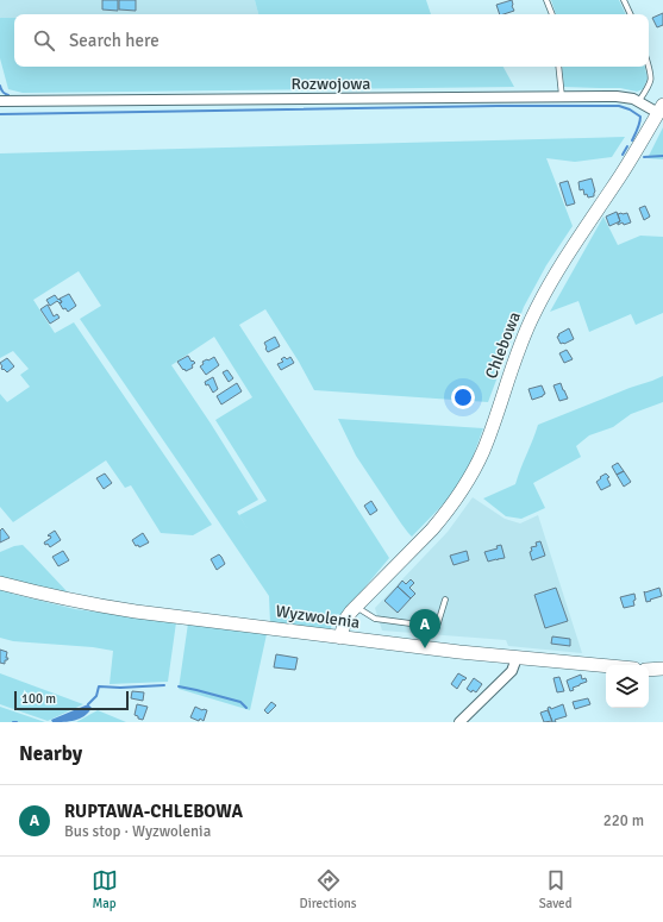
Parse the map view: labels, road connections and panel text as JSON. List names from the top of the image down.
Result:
{
  "streets": {
    "street": ["Rozwojowa", "Chlebowa", "Wyzwolenia"]
  },
  "crossings": [
    ["Rozwojowa", "Chlebowa"],
    ["Chlebowa", "Wyzwolenia"]
  ],
  "scale_bar": "100 m",
  "page": {
    "search": "Search here",
    "pins": "A",
    "scale": "100 m",
    "heading": "Nearby",
    "list": [
      {
        "mark": "A",
        "name": "RUPTAWA-CHLEBOWA",
        "note": "Bus stop · Wyzwolenia",
        "value": "220 m"
      }
    ],
    "nav": ["Map", "Directions", "Saved"]
  }
}
